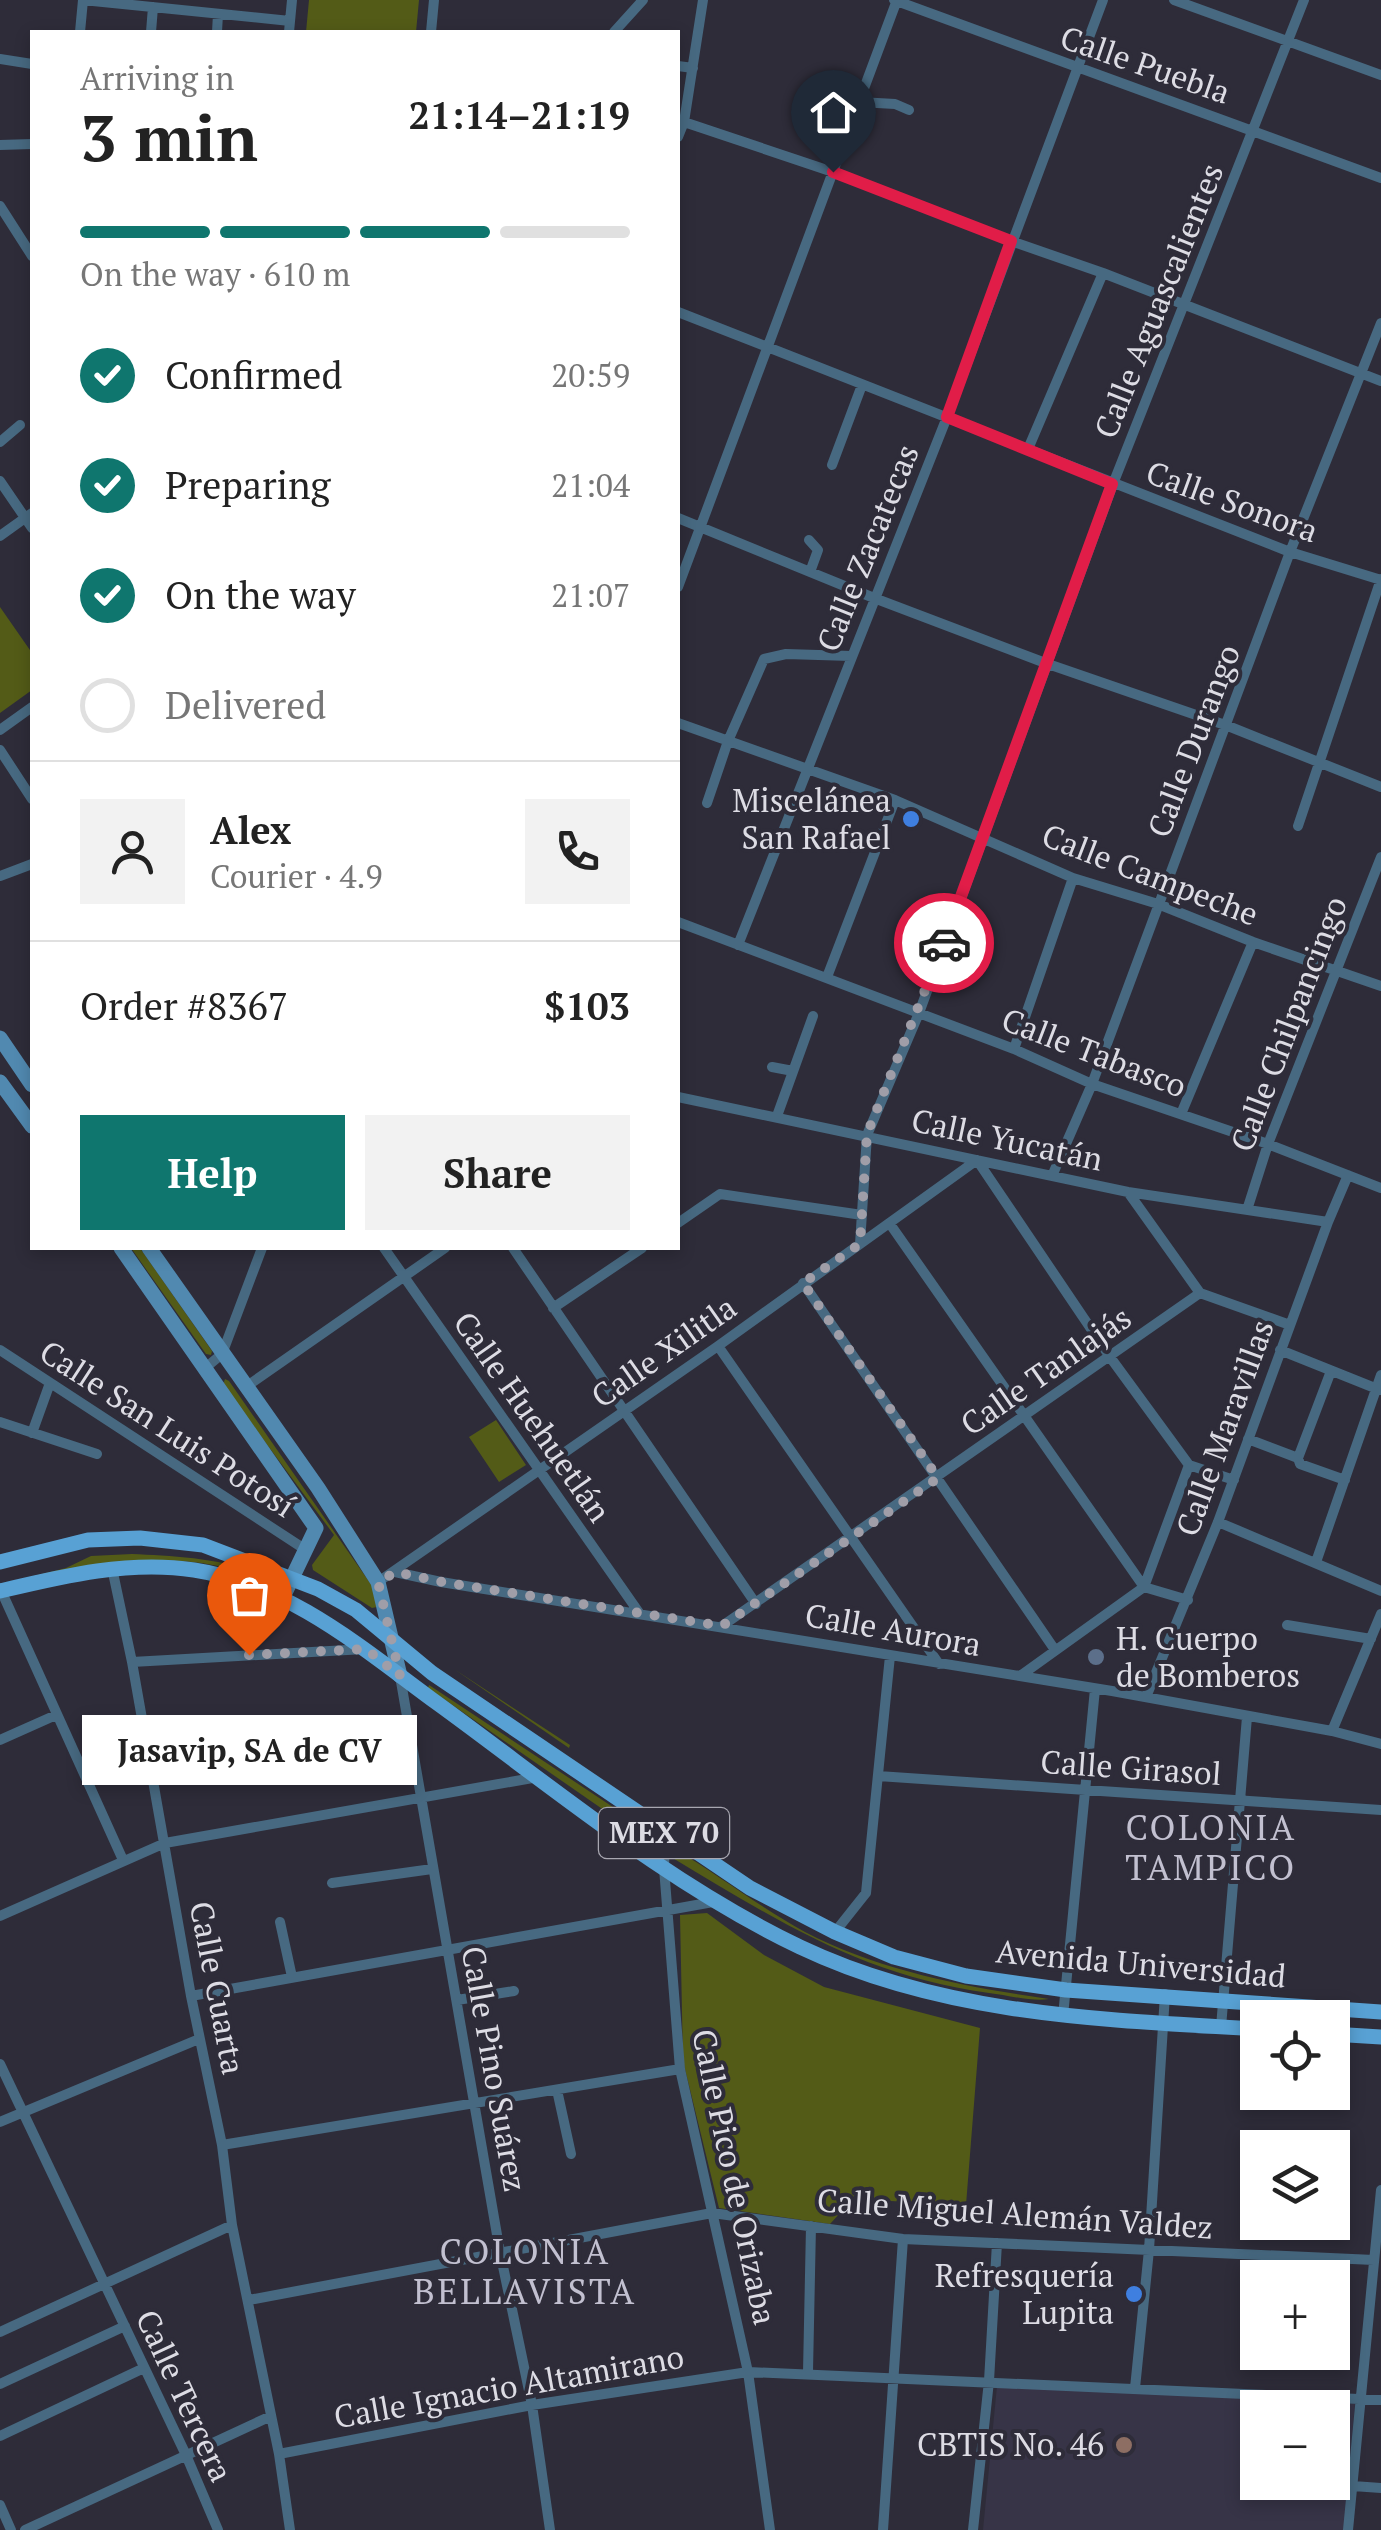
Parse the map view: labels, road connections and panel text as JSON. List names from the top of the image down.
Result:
{
  "streets": {
    "main road": ["MEX 70", "Avenida Universidad"],
    "street": [
      "Calle Puebla",
      "Calle Aguascalientes",
      "Calle Sonora",
      "Calle Zacatecas",
      "Calle Durango",
      "Calle Campeche",
      "Calle Chilpancingo",
      "Calle Tabasco",
      "Calle Yucatán",
      "Calle Xilitla",
      "Calle Tanlajás",
      "Calle Huehuetlán",
      "Calle Maravillas",
      "Calle San Luis Potosí",
      "Calle Aurora",
      "Calle Girasol",
      "Calle Cuarta",
      "Calle Pino Suárez",
      "Calle Pico de Orizaba",
      "Calle Miguel Alemán Valdez",
      "Calle Ignacio Altamirano",
      "Calle Tercera"
    ]
  },
  "crossings": [
    ["Calle Puebla", "Calle Aguascalientes"],
    ["Calle Puebla", "Calle Zacatecas"],
    ["Calle Aguascalientes", "Calle Sonora"],
    ["Calle Aguascalientes", "Calle Campeche"],
    ["Calle Aguascalientes", "Calle Tabasco"],
    ["Calle Aguascalientes", "Calle Yucatán"],
    ["Calle Aguascalientes", "Calle Xilitla"],
    ["Calle Sonora", "Calle Zacatecas"],
    ["Calle Sonora", "Calle Durango"],
    ["Calle Zacatecas", "Calle Campeche"],
    ["Calle Zacatecas", "Calle Tabasco"],
    ["Calle Durango", "Calle Campeche"],
    ["Calle Durango", "Calle Tabasco"],
    ["Calle Durango", "Calle Yucatán"],
    ["Calle Campeche", "Calle Chilpancingo"],
    ["Calle Chilpancingo", "Calle Tabasco"],
    ["Calle Chilpancingo", "Calle Yucatán"],
    ["Calle Tabasco", "Calle Maravillas"],
    ["Calle Yucatán", "Calle Xilitla"],
    ["Calle Yucatán", "Calle Maravillas"],
    ["Calle Xilitla", "Calle Huehuetlán"],
    ["Calle Xilitla", "Calle Aurora"],
    ["Calle Tanlajás", "Calle Aurora"],
    ["Calle Huehuetlán", "Calle Aurora"],
    ["Calle Maravillas", "Calle Aurora"],
    ["Avenida Universidad", "Calle Cuarta"],
    ["Avenida Universidad", "Calle Pino Suárez"],
    ["Avenida Universidad", "Calle Pico de Orizaba"],
    ["Calle Cuarta", "Calle Miguel Alemán Valdez"],
    ["Calle Cuarta", "Calle Ignacio Altamirano"],
    ["Calle Cuarta", "Calle Tercera"],
    ["Calle Pino Suárez", "Calle Miguel Alemán Valdez"],
    ["Calle Pino Suárez", "Calle Ignacio Altamirano"],
    ["Calle Pico de Orizaba", "Calle Miguel Alemán Valdez"],
    ["Calle Pico de Orizaba", "Calle Ignacio Altamirano"]
  ],
  "districts": ["COLONIA TAMPICO", "COLONIA BELLAVISTA"],
  "places": [
    "Miscelánea San Rafael",
    "Jasavip, SA de CV",
    "H. Cuerpo de Bomberos",
    "Refresquería Lupita",
    "CBTIS No. 46"
  ],
  "page": {
    "heading": ["3 min", "Arriving in", "21:14–21:19"],
    "panel": [
      "Alex",
      "Courier · 4.9",
      "Order #8367",
      "$103"
    ],
    "bar": "On the way · 610 m",
    "list": [
      ["Confirmed", "20:59"],
      ["Preparing", "21:04"],
      ["On the way", "21:07"],
      "Delivered"
    ],
    "buttons": ["Help", "Share"],
    "bubble": "Jasavip, SA de CV",
    "map_buttons": ["+", "−"]
  }
}
